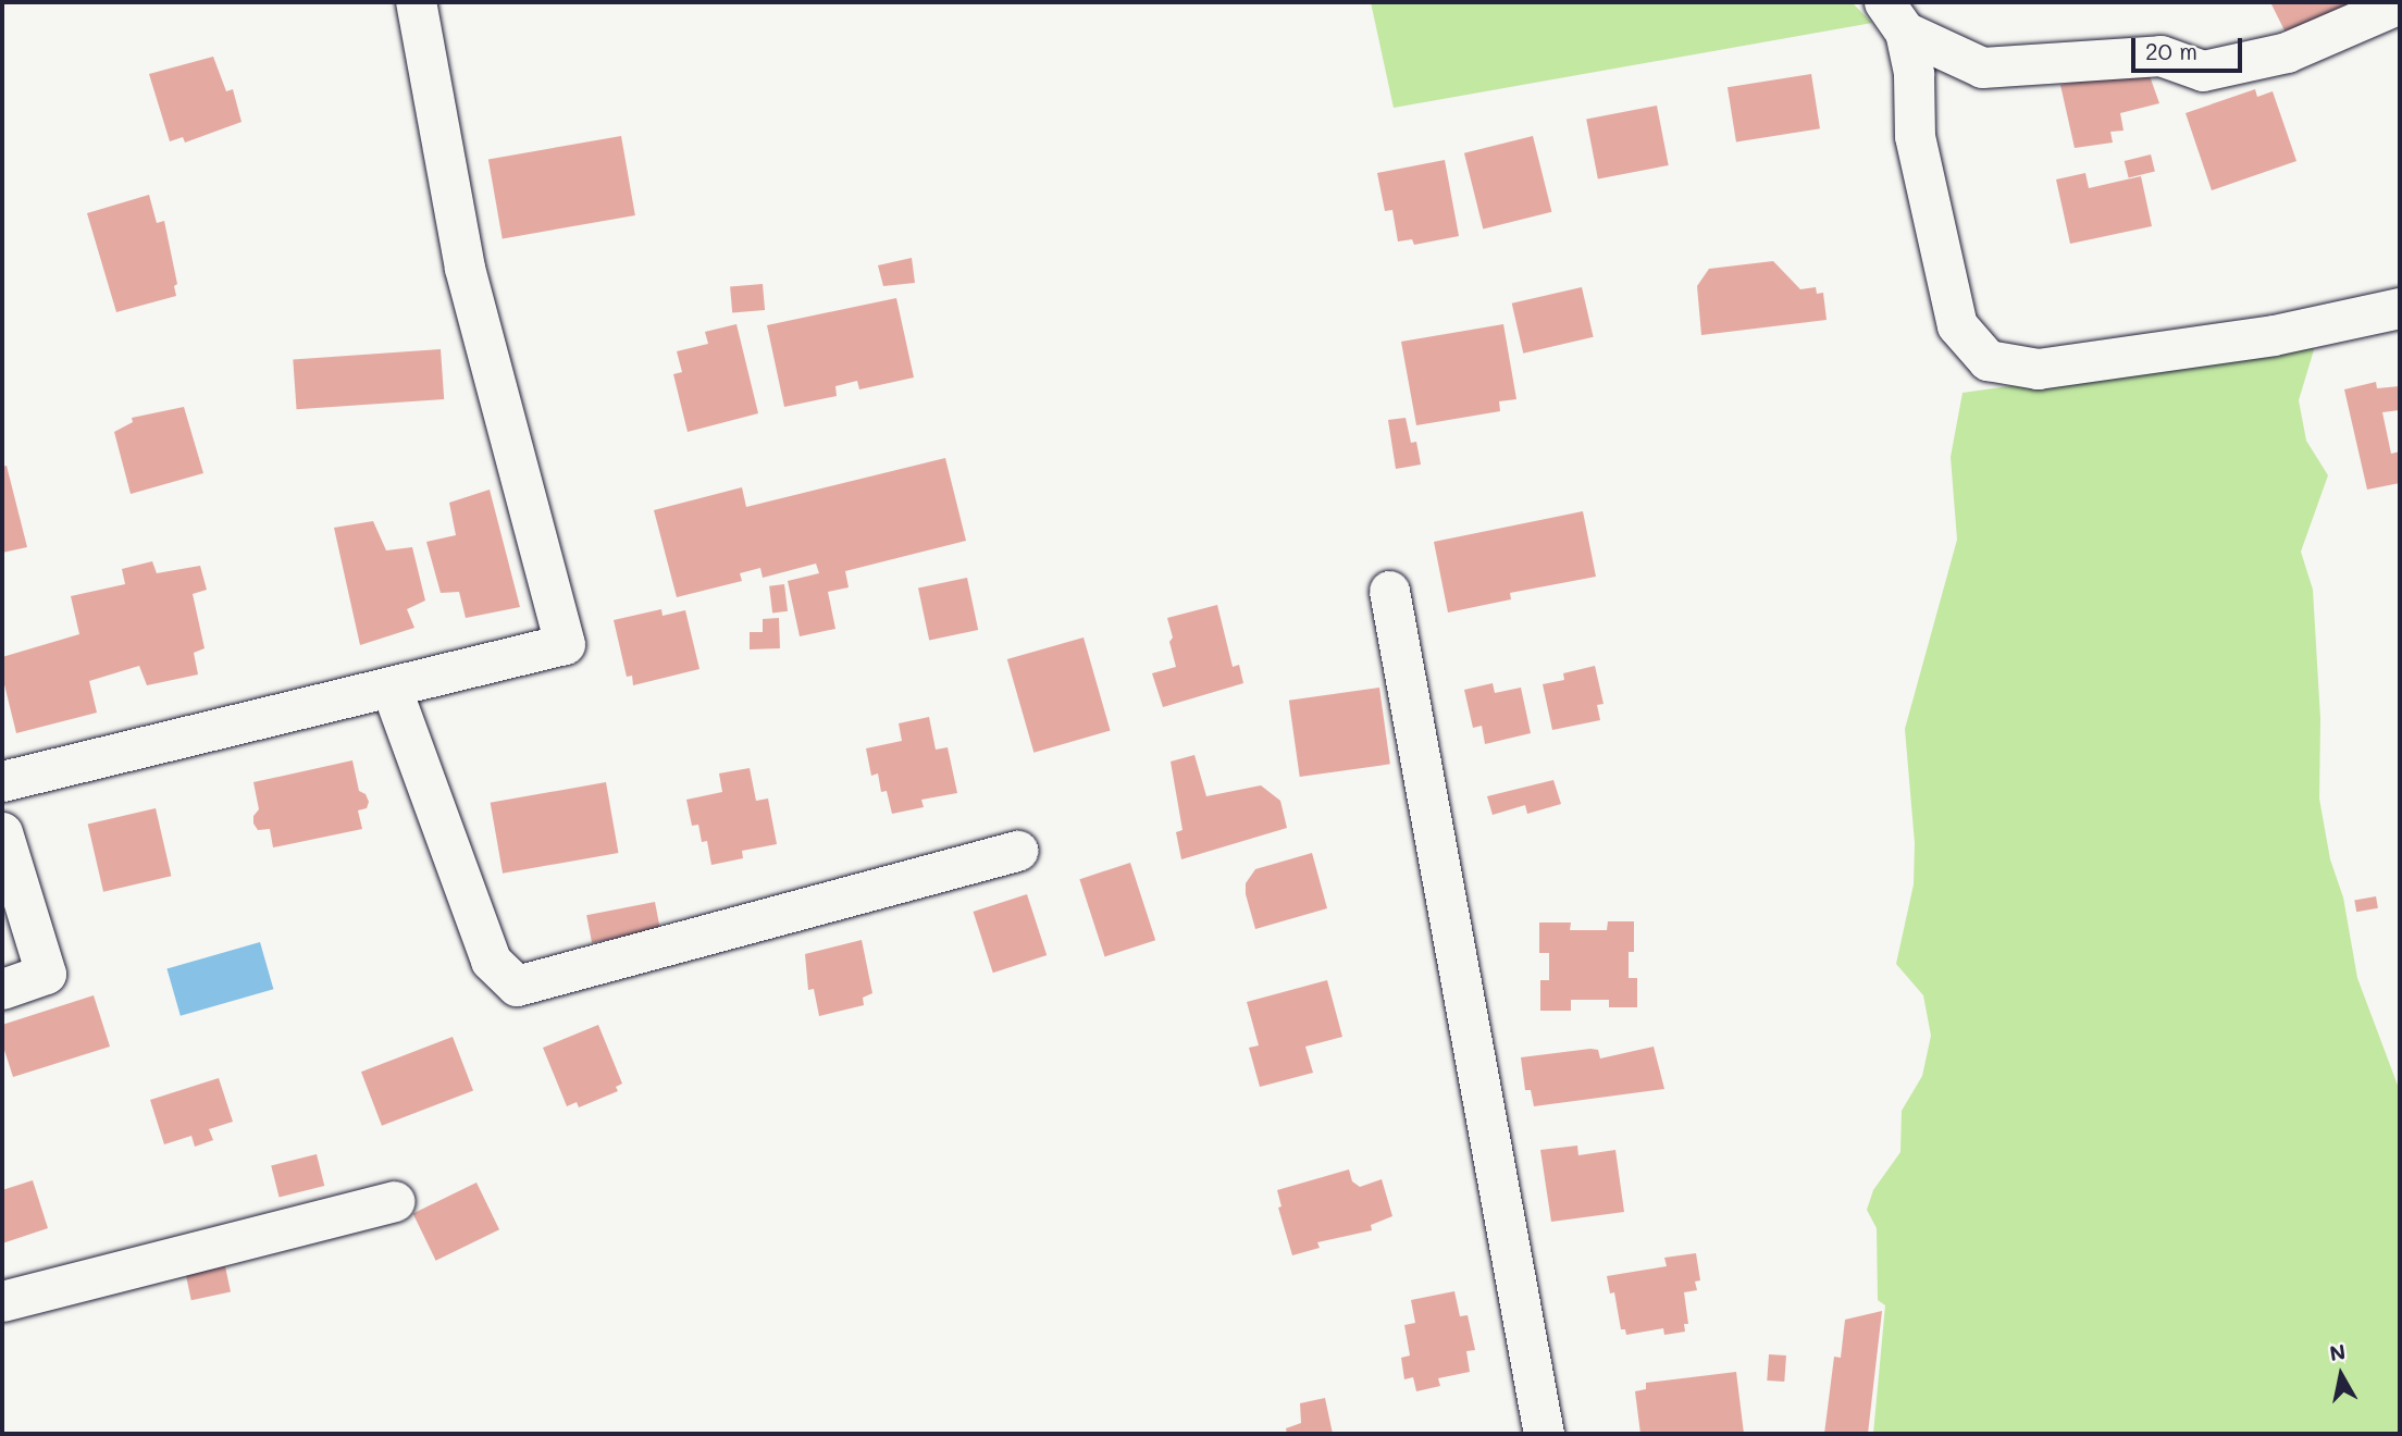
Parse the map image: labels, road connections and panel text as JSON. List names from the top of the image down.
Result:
{
  "scale_bar": "20 m",
  "north": "top"
}
